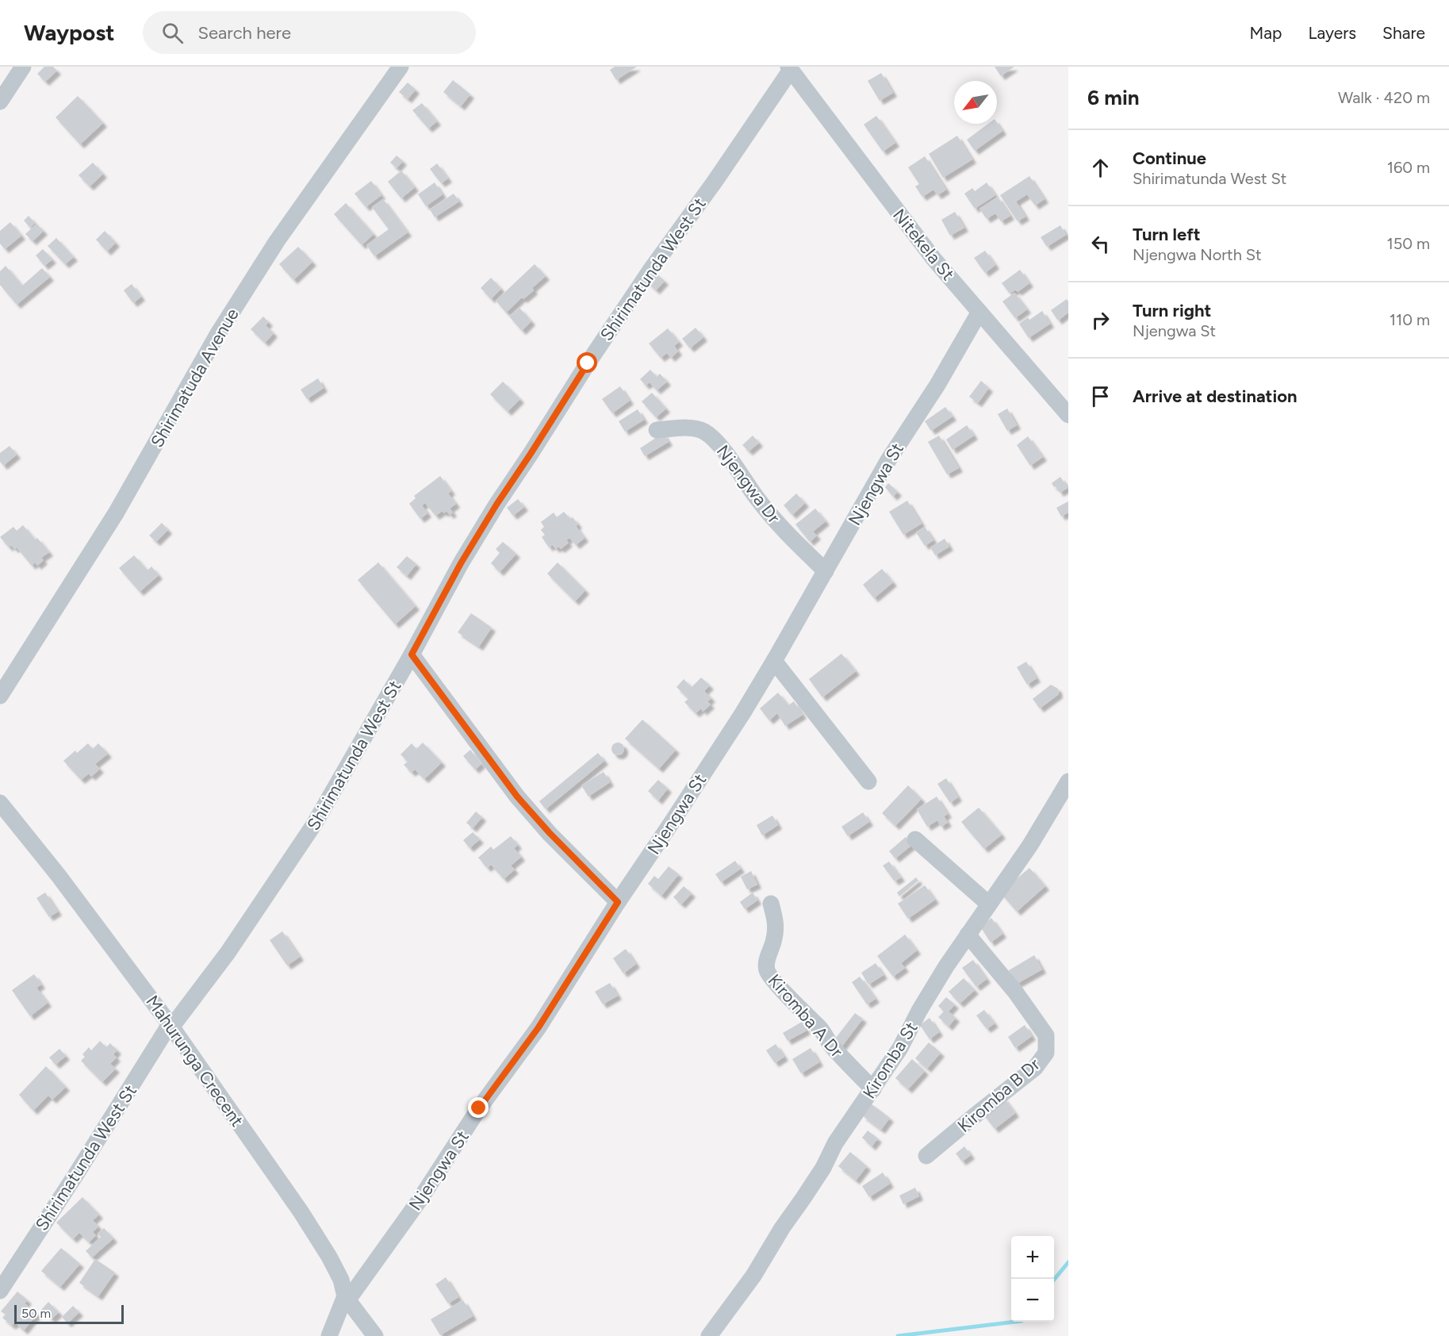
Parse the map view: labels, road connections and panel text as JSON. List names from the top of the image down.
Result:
{
  "streets": {
    "street": [
      "Nitekela St",
      "Shirimatunda West St",
      "Shirimatuda Avenue",
      "Njengwa Dr",
      "Njengwa St",
      "Kiromba A Dr",
      "Kiromba St",
      "Mahurunga Crecent",
      "Kiromba B Dr"
    ]
  },
  "crossings": [
    ["Nitekela St", "Shirimatunda West St"],
    ["Nitekela St", "Njengwa St"],
    ["Shirimatunda West St", "Mahurunga Crecent"],
    ["Njengwa Dr", "Njengwa St"],
    ["Njengwa St", "Mahurunga Crecent"],
    ["Kiromba A Dr", "Kiromba St"],
    ["Kiromba St", "Kiromba B Dr"]
  ],
  "scale_bar": "50 m",
  "north": "bottom left",
  "page": {
    "header": "Waypost",
    "search": "Search here",
    "nav": ["Map", "Layers", "Share"],
    "heading": ["6 min", "Walk · 420 m"],
    "list": [
      ["Continue", "Shirimatunda West St", "160 m"],
      ["Turn left", "Njengwa North St", "150 m"],
      ["Turn right", "Njengwa St", "110 m"],
      "Arrive at destination"
    ],
    "map_buttons": ["+", "−"],
    "scale": "50 m"
  }
}
